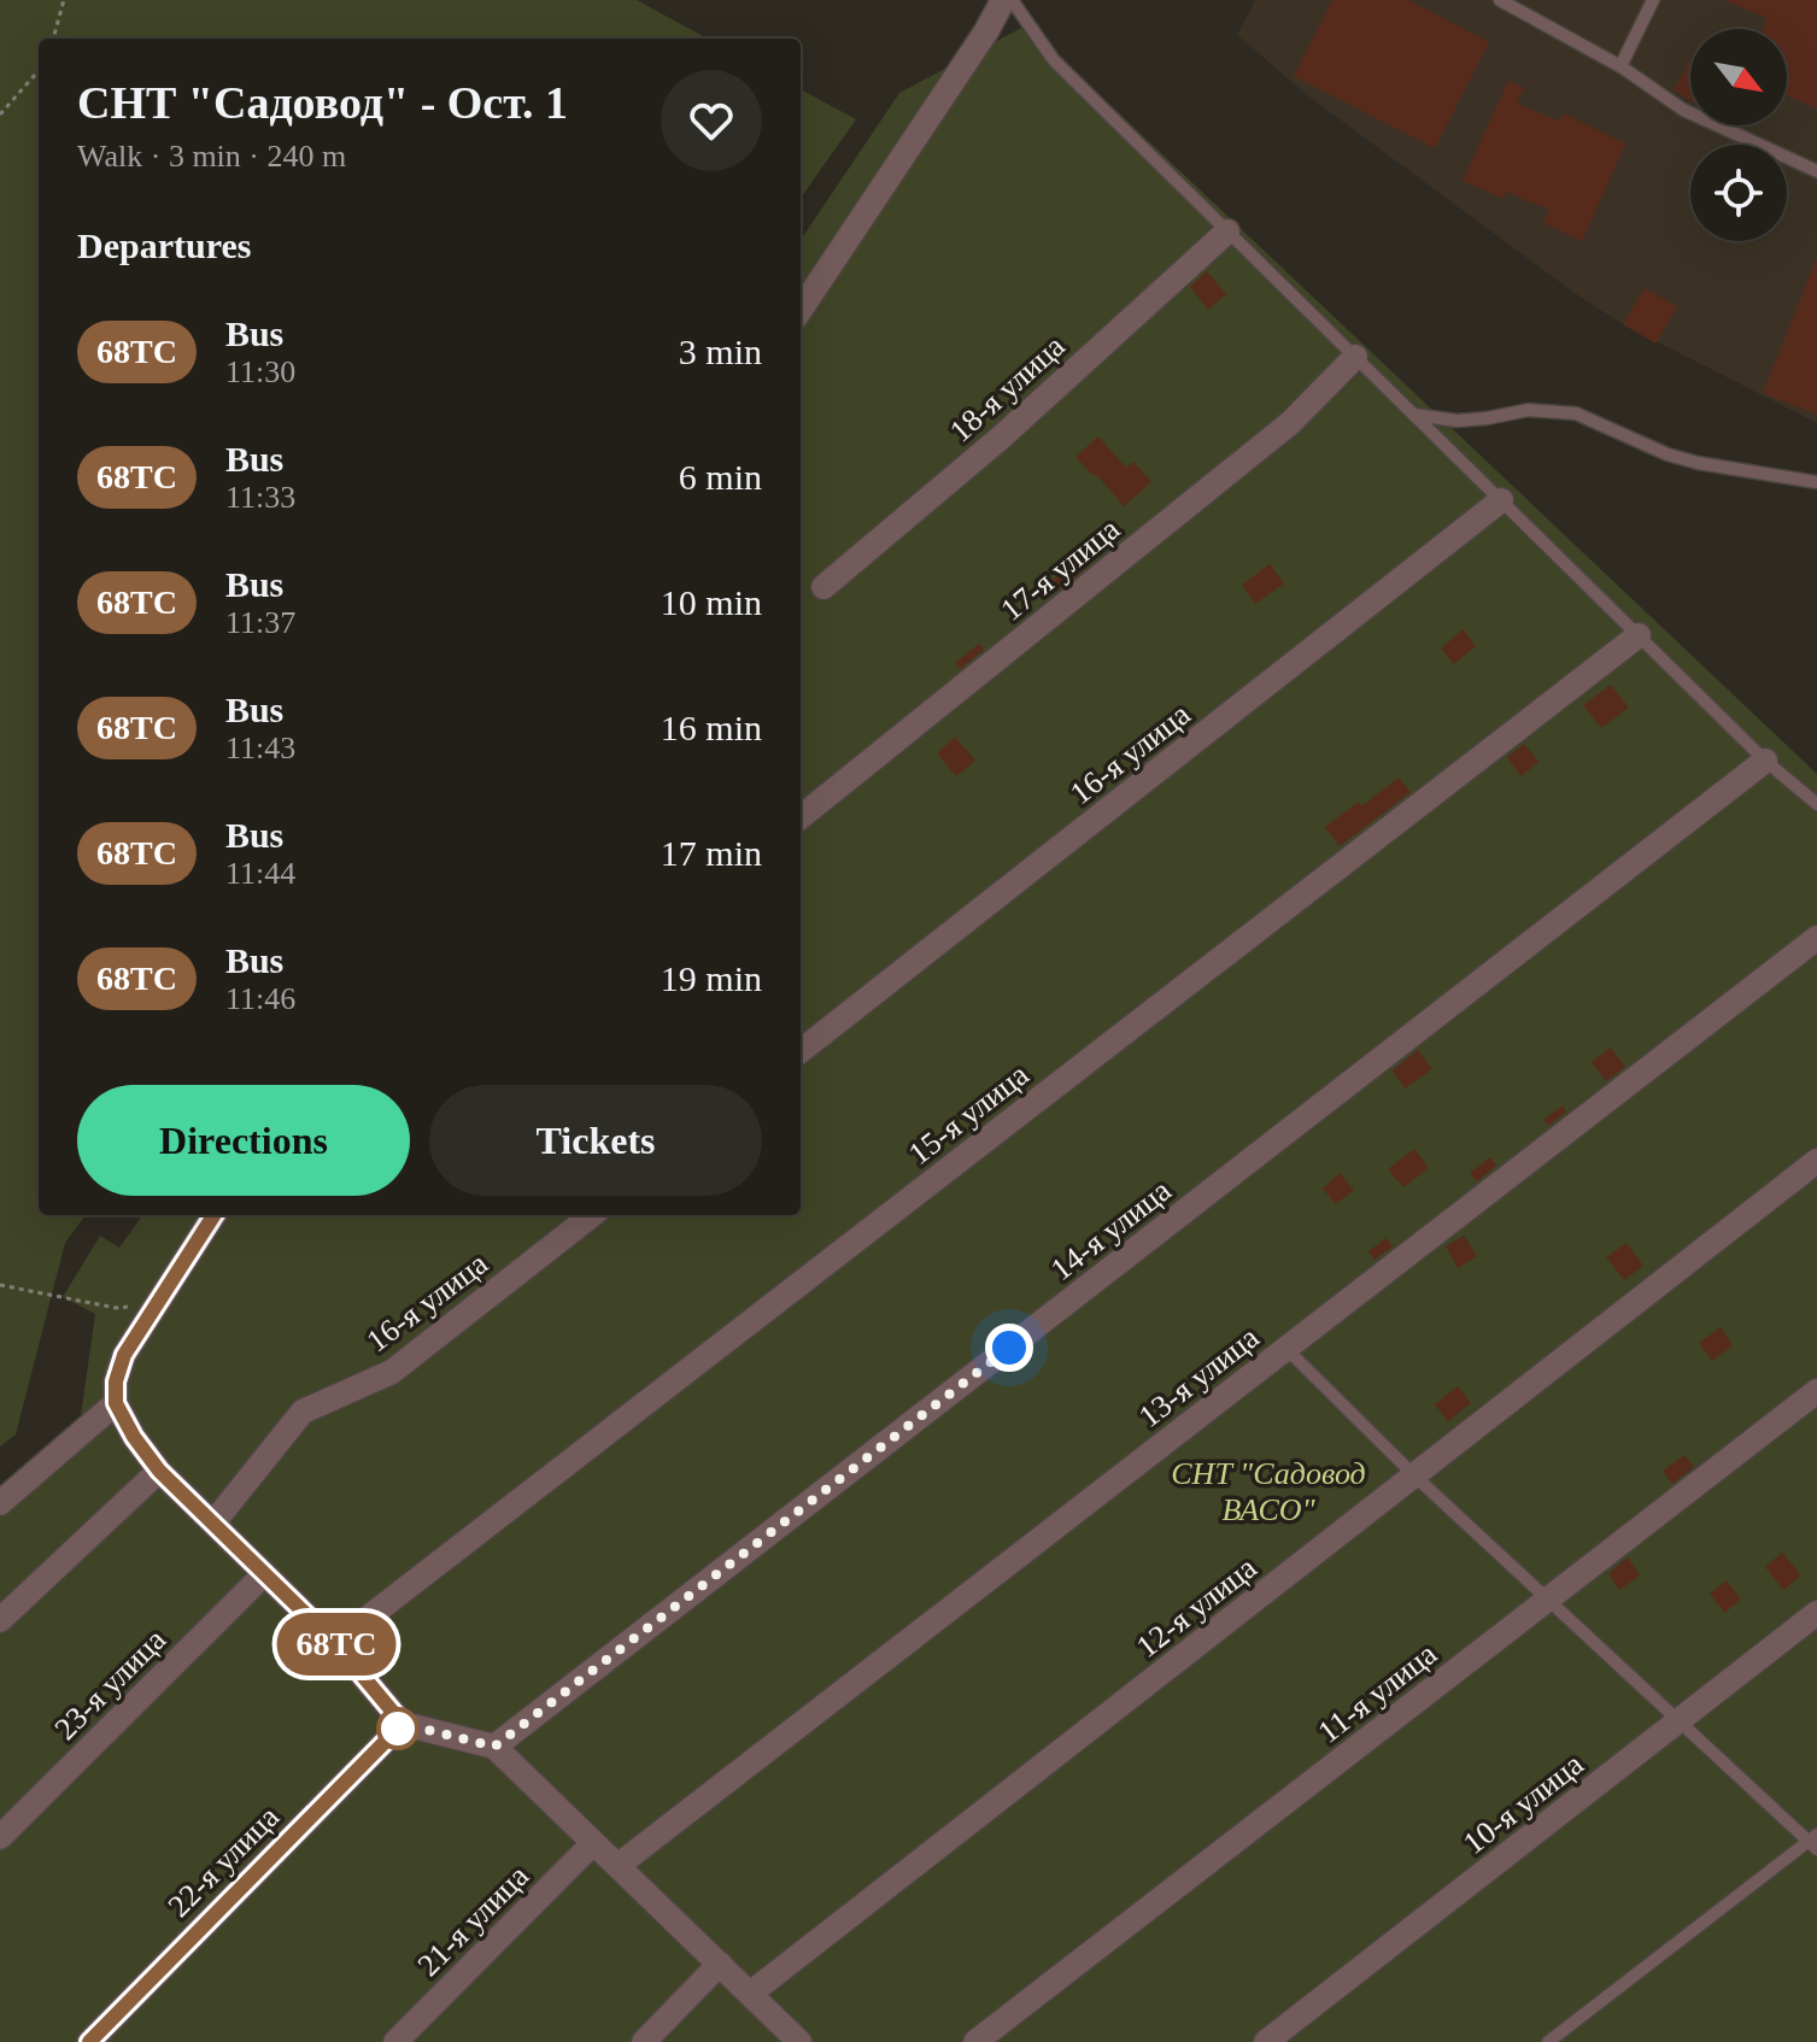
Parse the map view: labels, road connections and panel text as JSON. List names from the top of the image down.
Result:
{
  "streets": {
    "street": [
      "18-я улица",
      "17-я улица",
      "16-я улица",
      "15-я улица",
      "14-я улица",
      "13-я улица",
      "12-я улица",
      "23-я улица",
      "11-я улица",
      "10-я улица",
      "22-я улица",
      "21-я улица"
    ]
  },
  "parks": ["СНТ \"Садовод ВАСО\""],
  "lines": ["bus line 68ТС"],
  "north": "bottom right",
  "page": {
    "on_map": "68ТС",
    "heading": [
      ["СНТ \"Садовод\" - Ост. 1", "Walk · 3 min · 240 m"],
      "Departures"
    ],
    "list": [
      {
        "mark": "68ТС",
        "name": "Bus",
        "note": "11:30",
        "value": "3 min"
      },
      {
        "mark": "68ТС",
        "name": "Bus",
        "note": "11:33",
        "value": "6 min"
      },
      {
        "mark": "68ТС",
        "name": "Bus",
        "note": "11:37",
        "value": "10 min"
      },
      {
        "mark": "68ТС",
        "name": "Bus",
        "note": "11:43",
        "value": "16 min"
      },
      {
        "mark": "68ТС",
        "name": "Bus",
        "note": "11:44",
        "value": "17 min"
      },
      {
        "mark": "68ТС",
        "name": "Bus",
        "note": "11:46",
        "value": "19 min"
      }
    ],
    "buttons": ["Directions", "Tickets"]
  }
}
